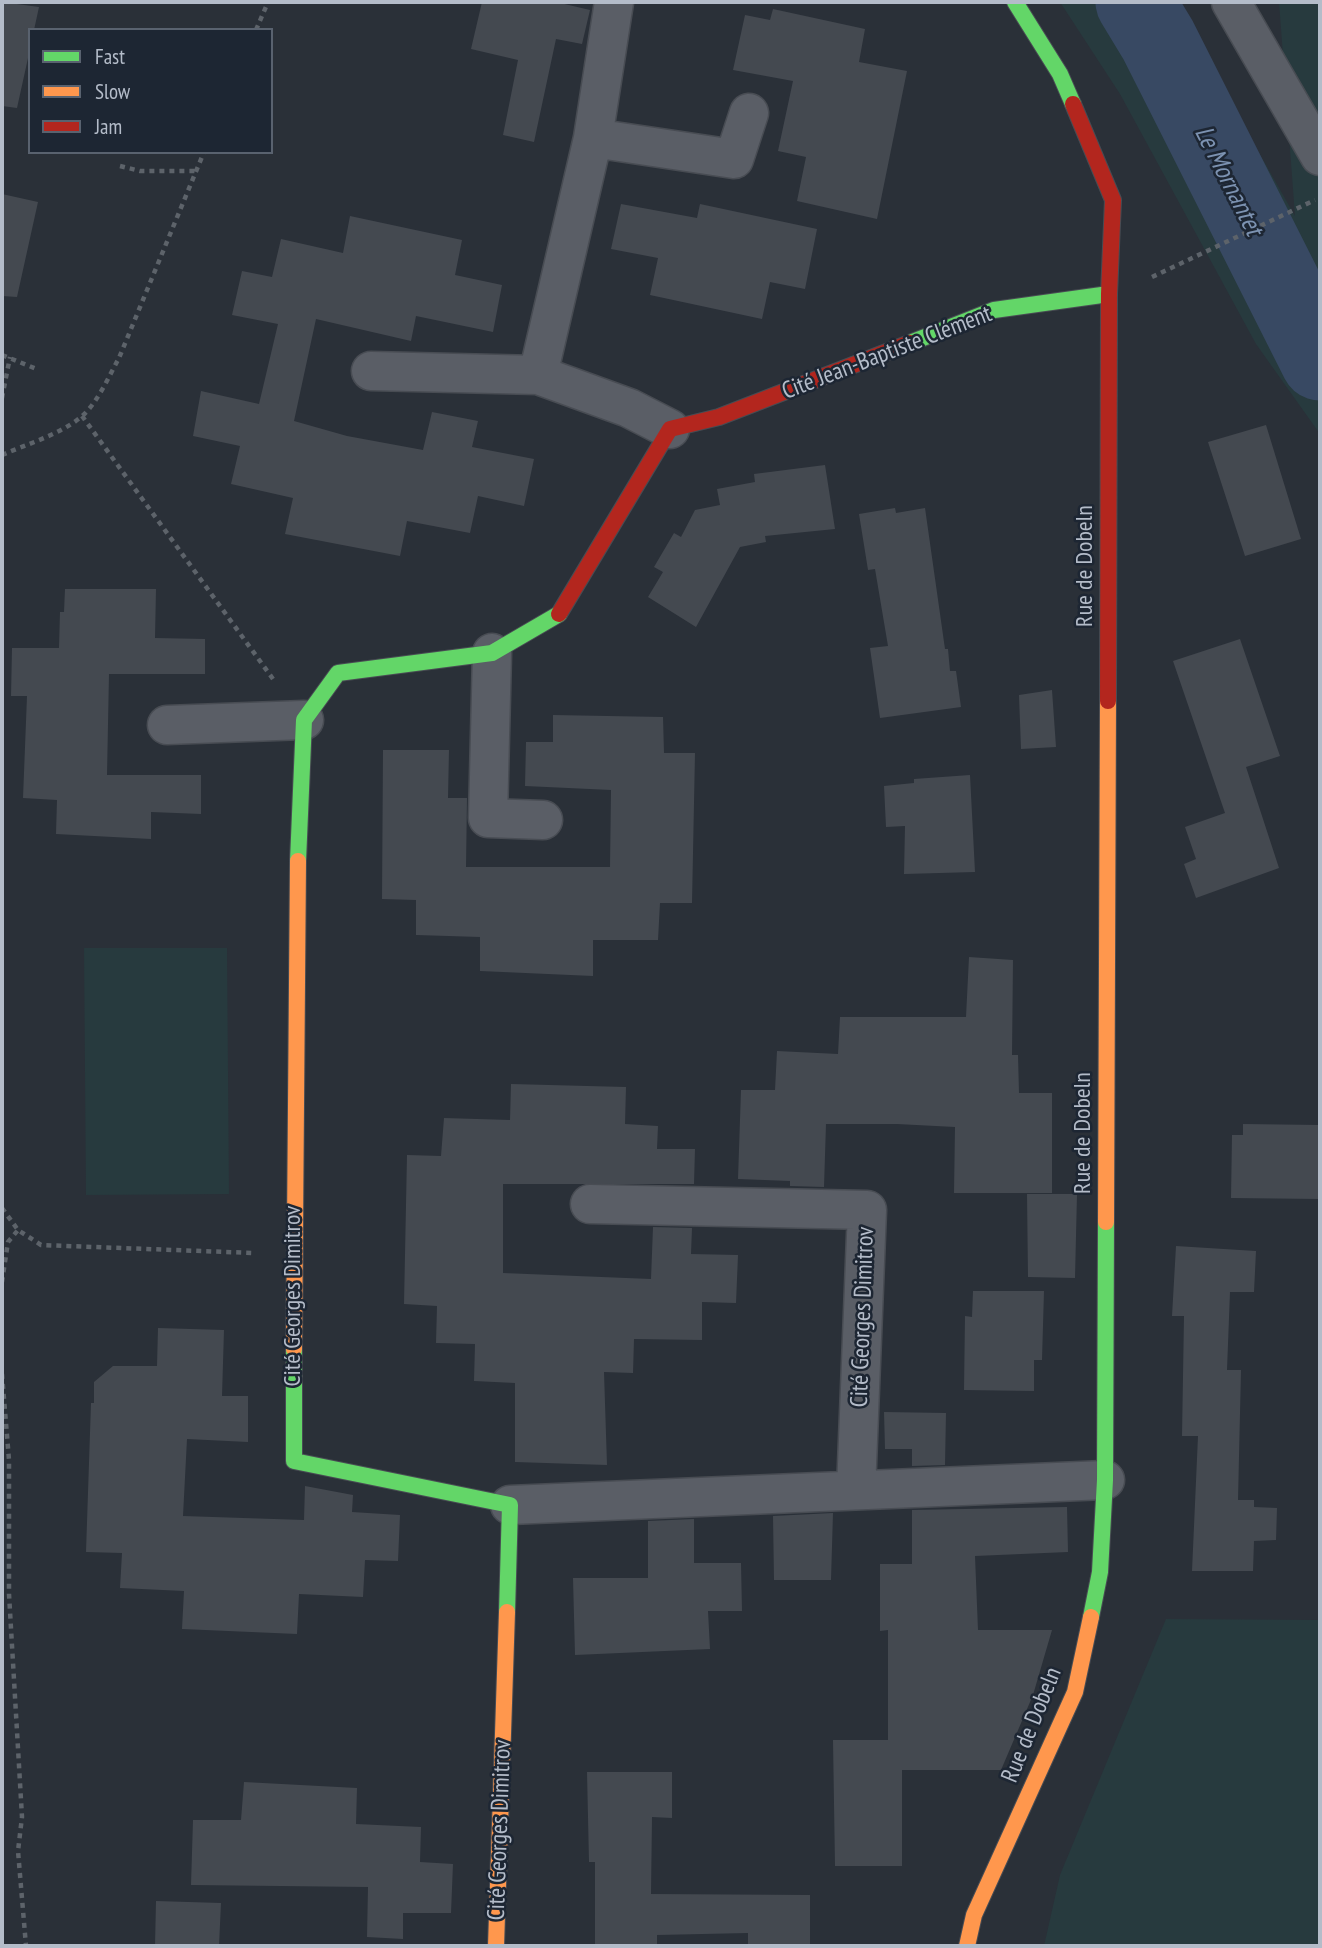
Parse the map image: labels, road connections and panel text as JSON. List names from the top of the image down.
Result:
{
  "streets": {
    "street": ["Cité Jean-Baptiste Clément", "Rue de Dobeln", "Cité Georges Dimitrov"]
  },
  "crossings": [
    ["Cité Jean-Baptiste Clément", "Rue de Dobeln"],
    ["Rue de Dobeln", "Cité Georges Dimitrov"]
  ],
  "water": ["Le Mornantet"],
  "legend": ["Fast", "Slow", "Jam"]
}
